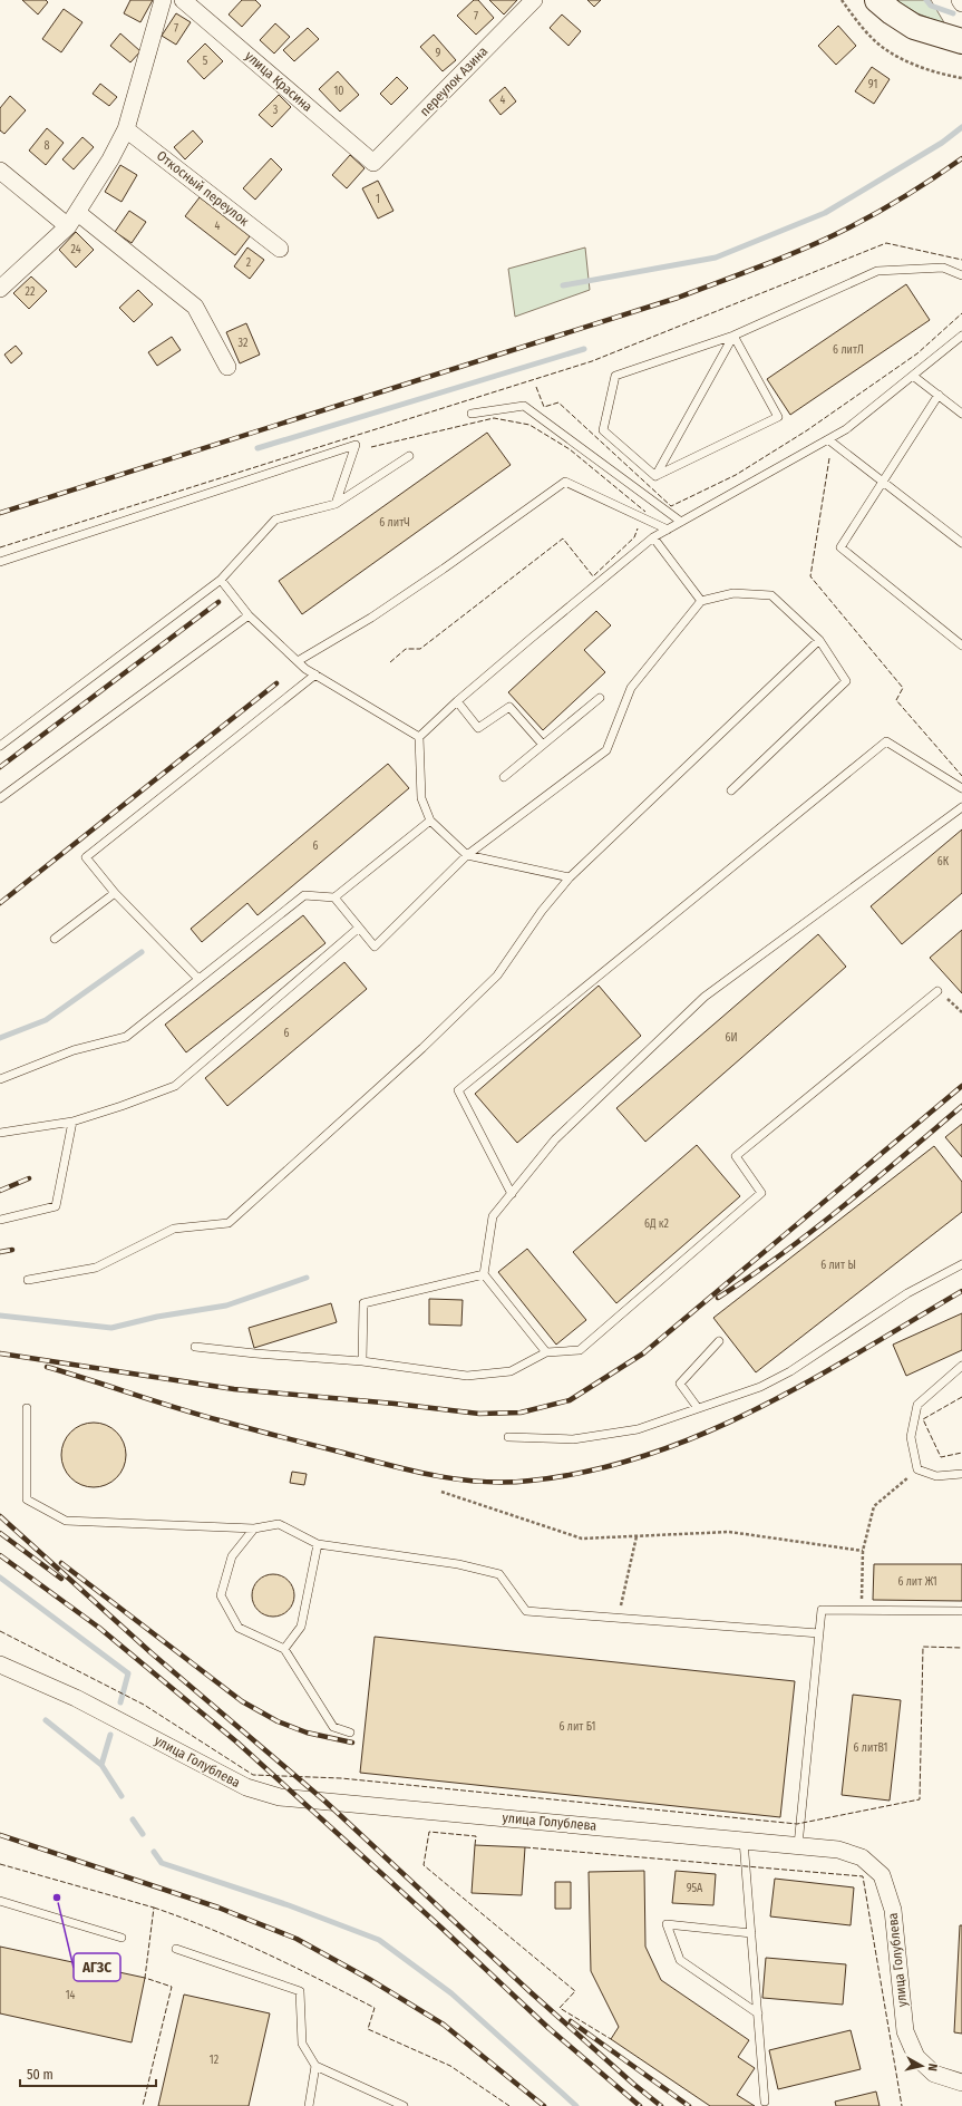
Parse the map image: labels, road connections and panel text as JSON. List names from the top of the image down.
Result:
{
  "streets": {
    "street": [
      "улица Красина",
      "переулок Азина",
      "Откосный переулок",
      "улица Голублева"
    ]
  },
  "crossings": [
    ["улица Красина", "переулок Азина"]
  ],
  "places": ["АГЗС"],
  "house_numbers": [
    "7",
    "7",
    "9",
    "5",
    "91",
    "10",
    "4",
    "3",
    "8",
    "1",
    "4",
    "24",
    "2",
    "22",
    "32",
    "6 литЛ",
    "6 литЧ",
    "6",
    "6К",
    "6",
    "6И",
    "6Д к2",
    "6 лит Ы",
    "6 лит Ж1",
    "6 лит Б1",
    "6 литВ1",
    "95А",
    "14",
    "12"
  ],
  "scale_bar": "50 m",
  "north": "right"
}
